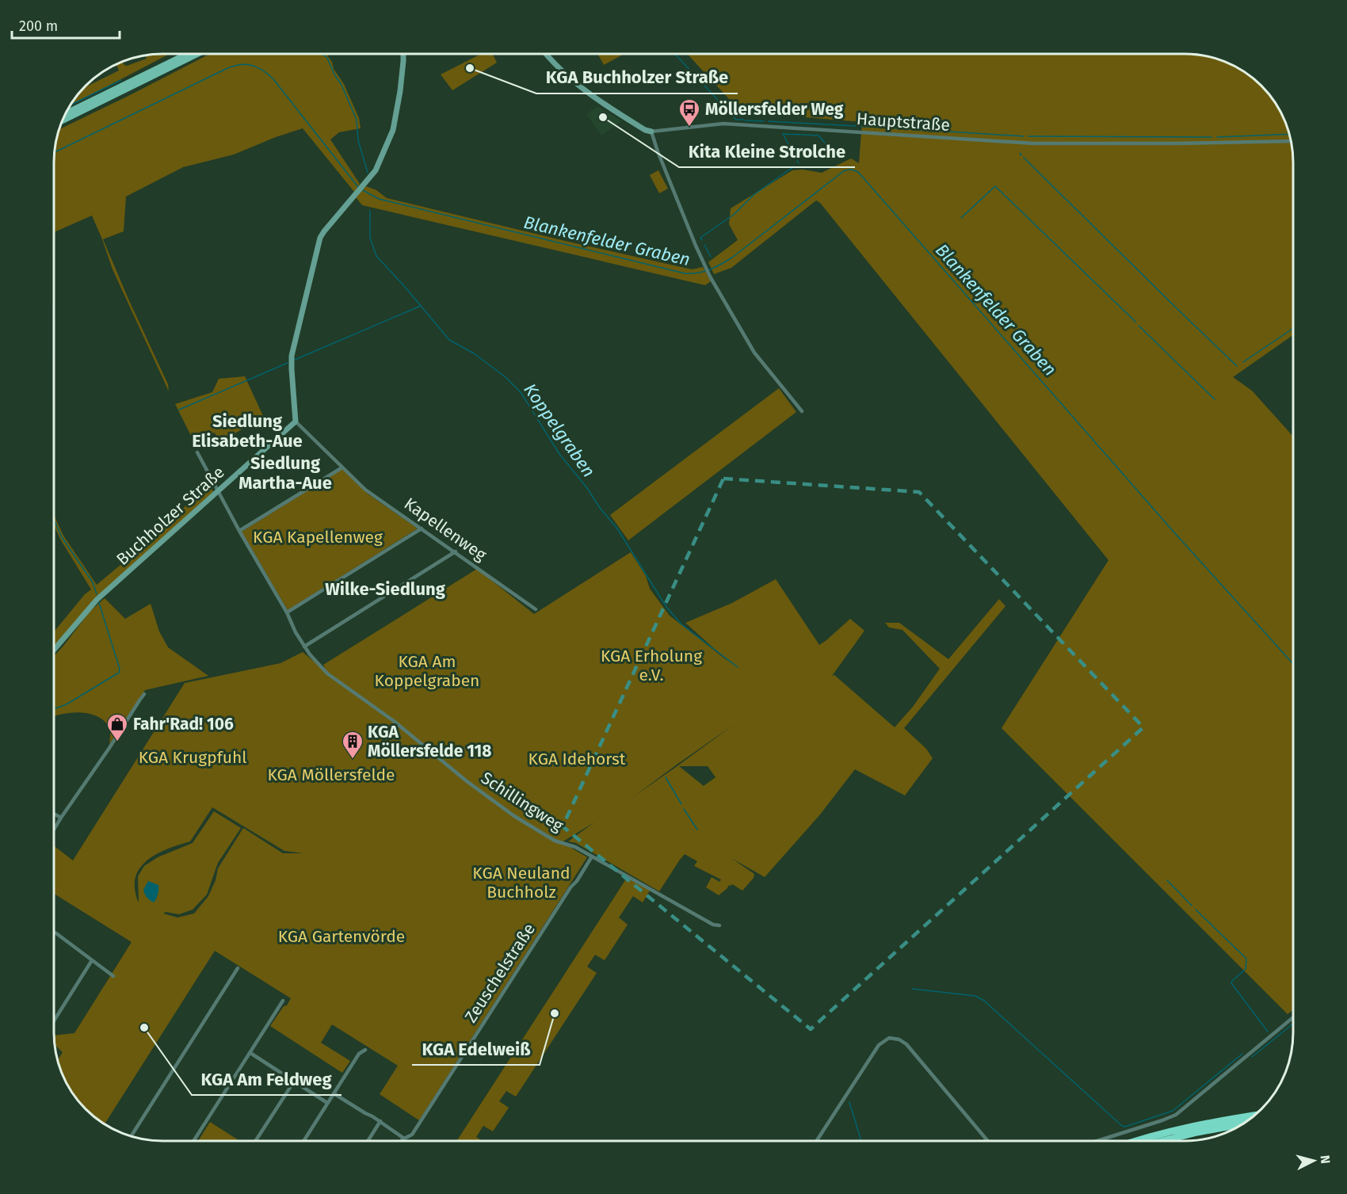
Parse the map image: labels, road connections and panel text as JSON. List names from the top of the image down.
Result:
{
  "streets": {
    "street": [
      "Hauptstraße",
      "Buchholzer Straße",
      "Kapellenweg",
      "Schillingweg",
      "Zeuschelstraße"
    ]
  },
  "crossings": [
    ["Buchholzer Straße", "Kapellenweg"],
    ["Buchholzer Straße", "Schillingweg"],
    ["Schillingweg", "Zeuschelstraße"]
  ],
  "districts": ["Siedlung Elisabeth-Aue", "Siedlung Martha-Aue", "Wilke-Siedlung"],
  "water": ["Blankenfelder Graben", "Koppelgraben"],
  "parks": [
    "KGA Kapellenweg",
    "KGA Erholung e.V.",
    "KGA Am Koppelgraben",
    "KGA Krugpfuhl",
    "KGA Idehorst",
    "KGA Möllersfelde",
    "KGA Neuland Buchholz",
    "KGA Gartenvörde"
  ],
  "places": {
    "other": [
      "KGA Buchholzer Straße",
      "Kita Kleine Strolche",
      "KGA Edelweiß",
      "KGA Am Feldweg"
    ],
    "bus stop": ["Möllersfelder Weg"],
    "shop": ["Fahr'Rad! 106"],
    "building": ["KGA Möllersfelde 118"]
  },
  "scale_bar": "200 m",
  "north": "right"
}
